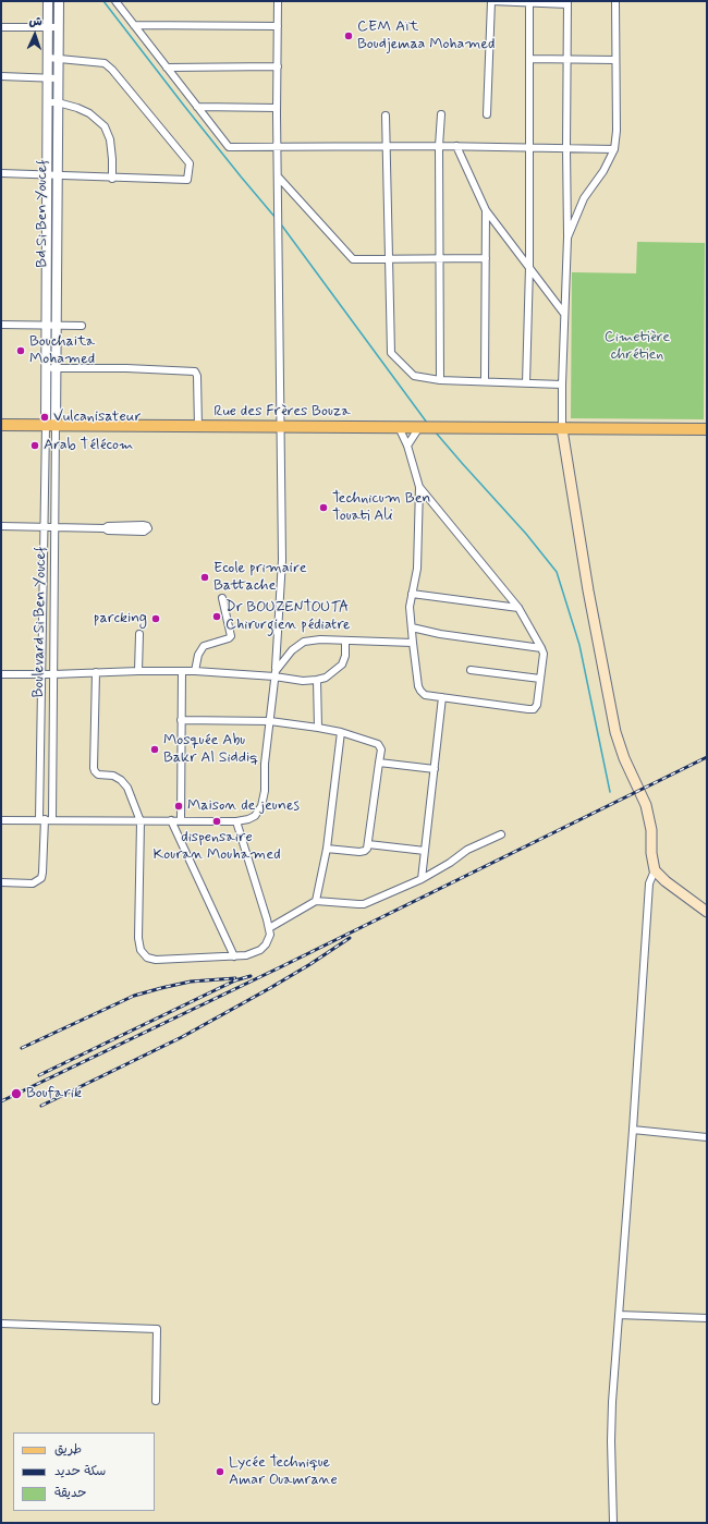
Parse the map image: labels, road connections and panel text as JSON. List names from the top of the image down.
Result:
{
  "streets": {
    "main road": ["Rue des Frères Bouza"],
    "street": ["Bd Si Ben Youcef", "Boulevard Si Ben Youcef"]
  },
  "crossings": [
    ["Bd Si Ben Youcef", "Rue des Frères Bouza"],
    ["Bd Si Ben Youcef", "Boulevard Si Ben Youcef"],
    ["Rue des Frères Bouza", "Boulevard Si Ben Youcef"]
  ],
  "parks": ["Cimetière chrétien"],
  "places": [
    "CEM Aït Boudjemaa Mohamed",
    "Bouchaita Mohamed",
    "Vulcanisateur",
    "Arab Télécom",
    "Technicum Ben Touati Ali",
    "Ecole primaire Battache",
    "Dr BOUZENTOUTA Chirurgien pédiatre",
    "parcking",
    "Mosquée Abu Bakr Al Siddiq",
    "Maison de jeunes",
    "dispensaire Kouran Mouhamed",
    "Boufarik",
    "Lycée Technique Amar Ouamrane"
  ],
  "legend": ["طريق", "سكة حديد", "حديقة"],
  "north": "top"
}
